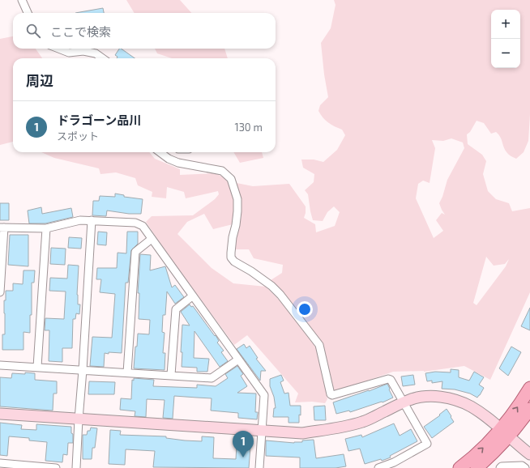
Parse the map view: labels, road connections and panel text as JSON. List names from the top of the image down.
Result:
{
  "page": {
    "map_buttons": ["+", "−"],
    "search": "ここで検索",
    "heading": "周辺",
    "list": [
      {
        "mark": "1",
        "name": "ドラゴーン品川",
        "note": "スポット",
        "value": "130 m"
      }
    ],
    "pins": "1"
  }
}
